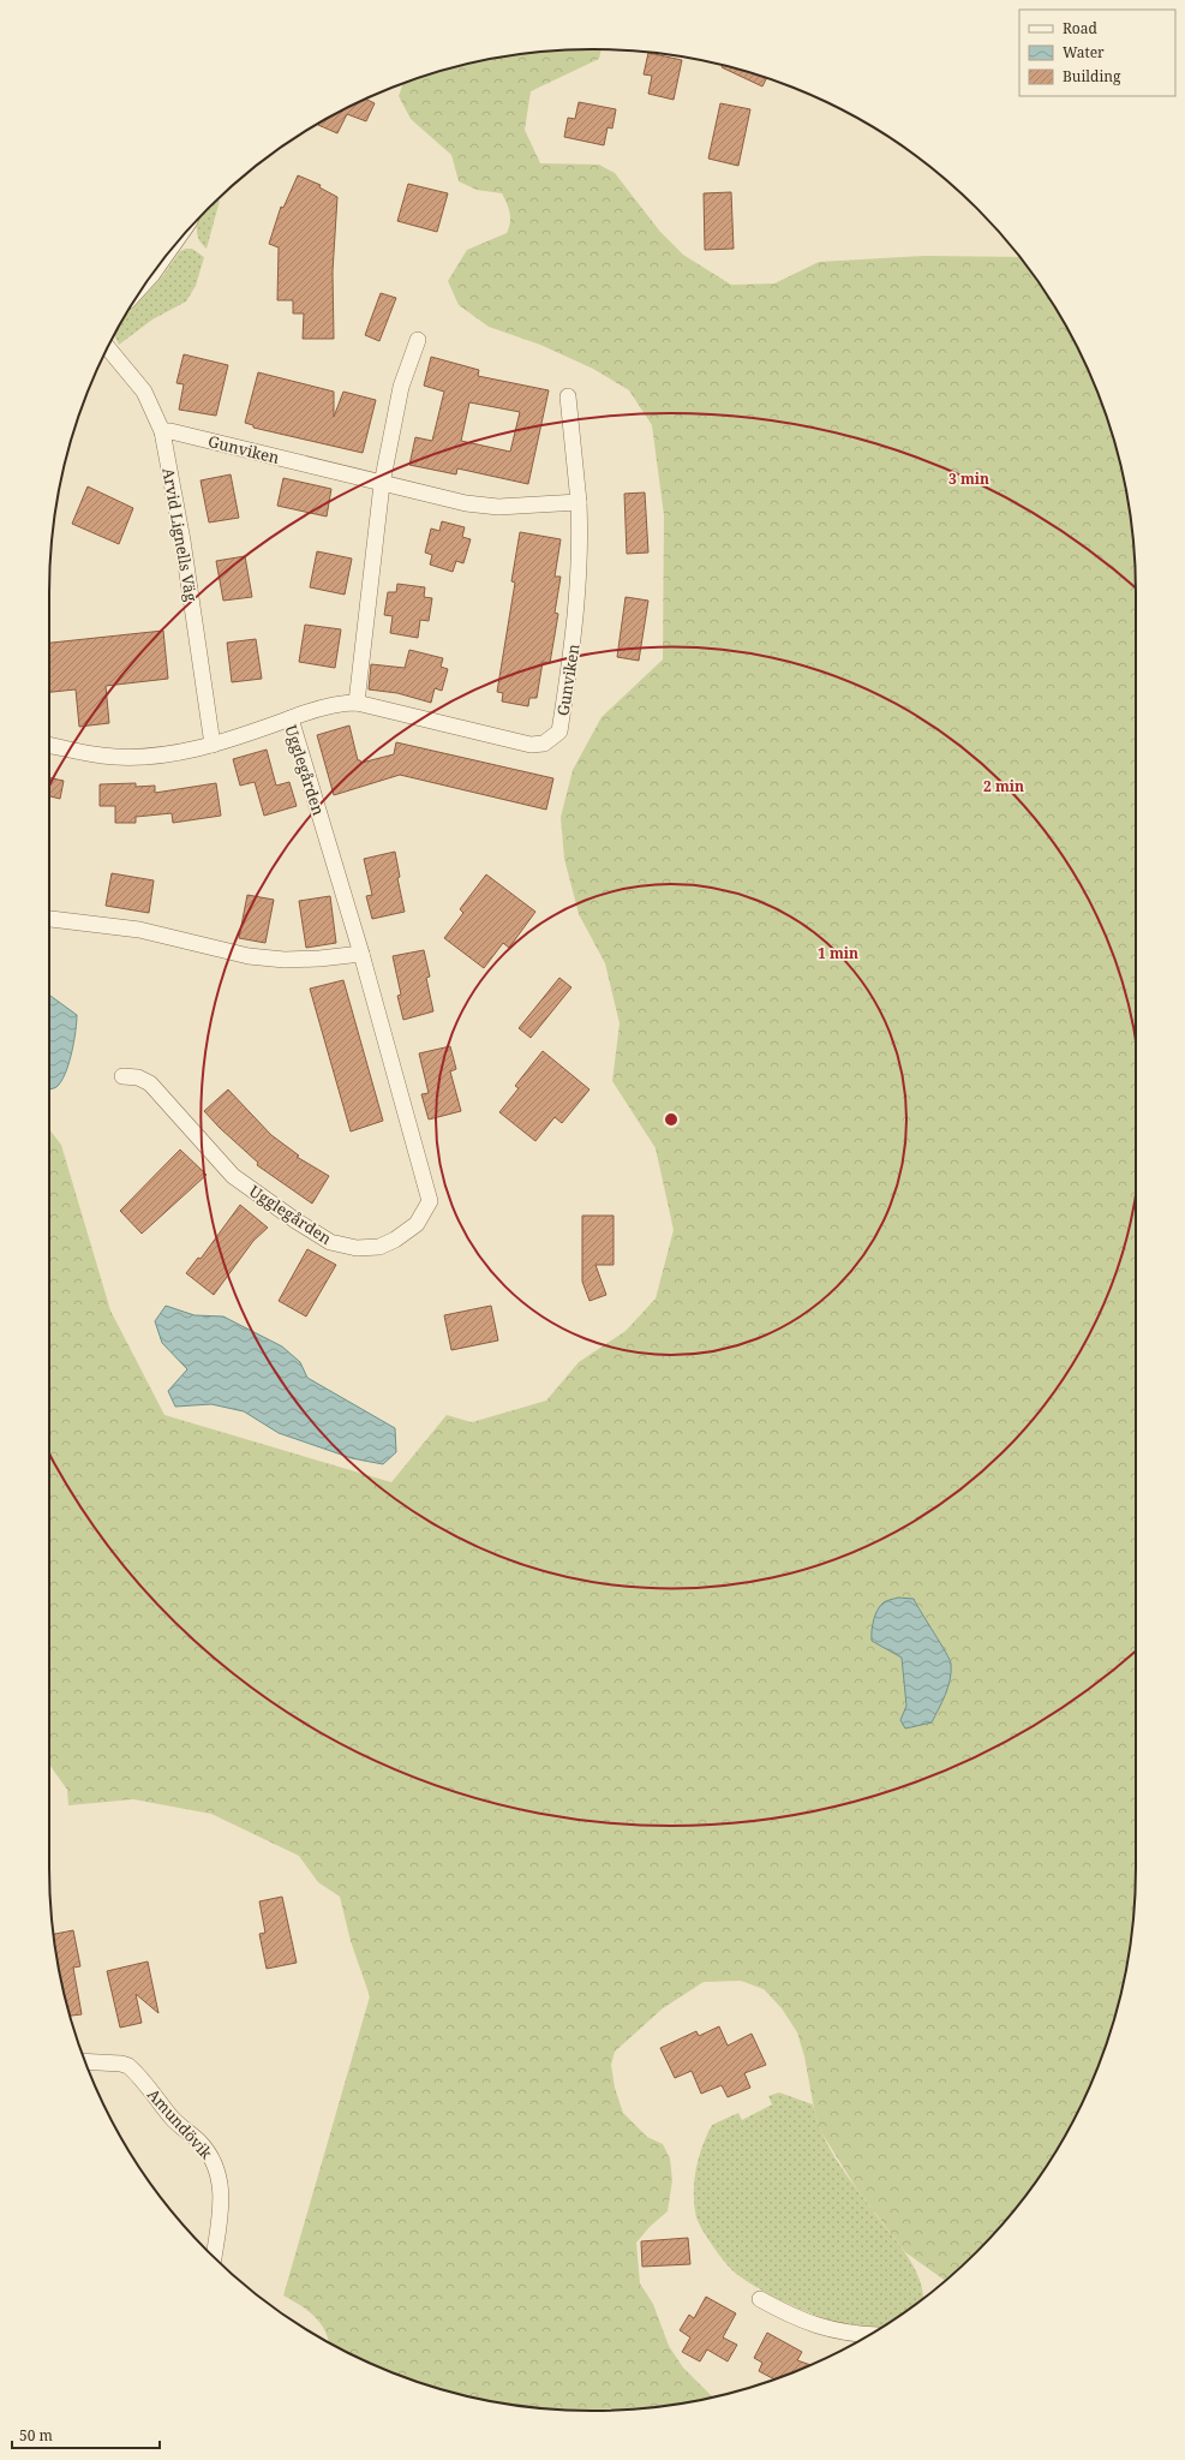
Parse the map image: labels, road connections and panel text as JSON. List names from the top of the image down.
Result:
{
  "streets": {
    "street": [
      "Gunviken",
      "Arvid Lignells Väg",
      "Ugglegården",
      "Amundövik"
    ]
  },
  "crossings": [
    ["Gunviken", "Arvid Lignells Väg"],
    ["Gunviken", "Ugglegården"],
    ["Arvid Lignells Väg", "Ugglegården"]
  ],
  "legend": ["Road", "Water", "Building"],
  "scale_bar": "50 m",
  "rings": ["3 min", "2 min", "1 min"]
}
